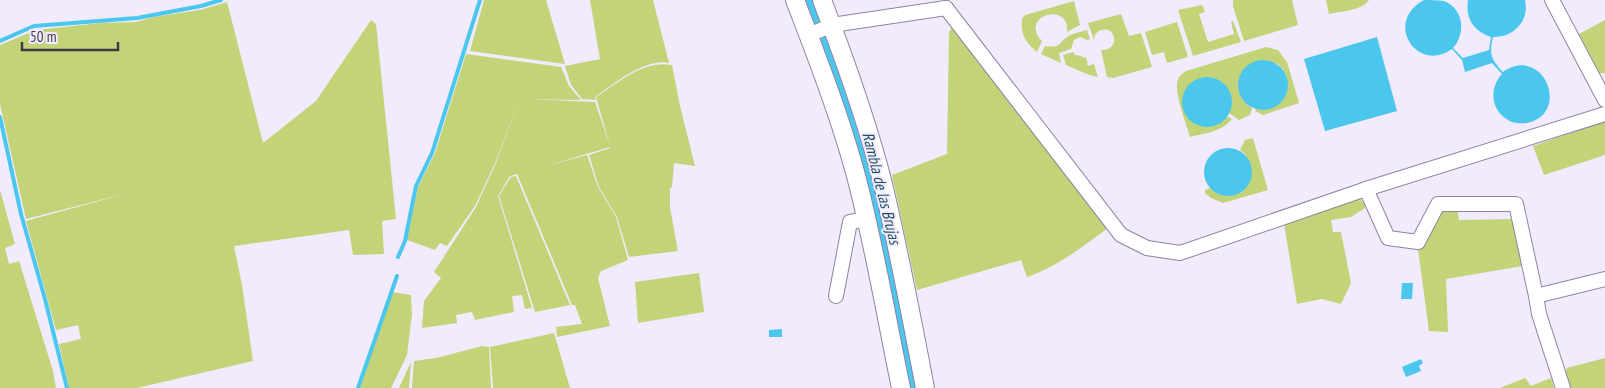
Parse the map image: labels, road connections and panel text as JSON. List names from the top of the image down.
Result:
{
  "water": ["Rambla de las Brujas"],
  "scale_bar": "50 m"
}
